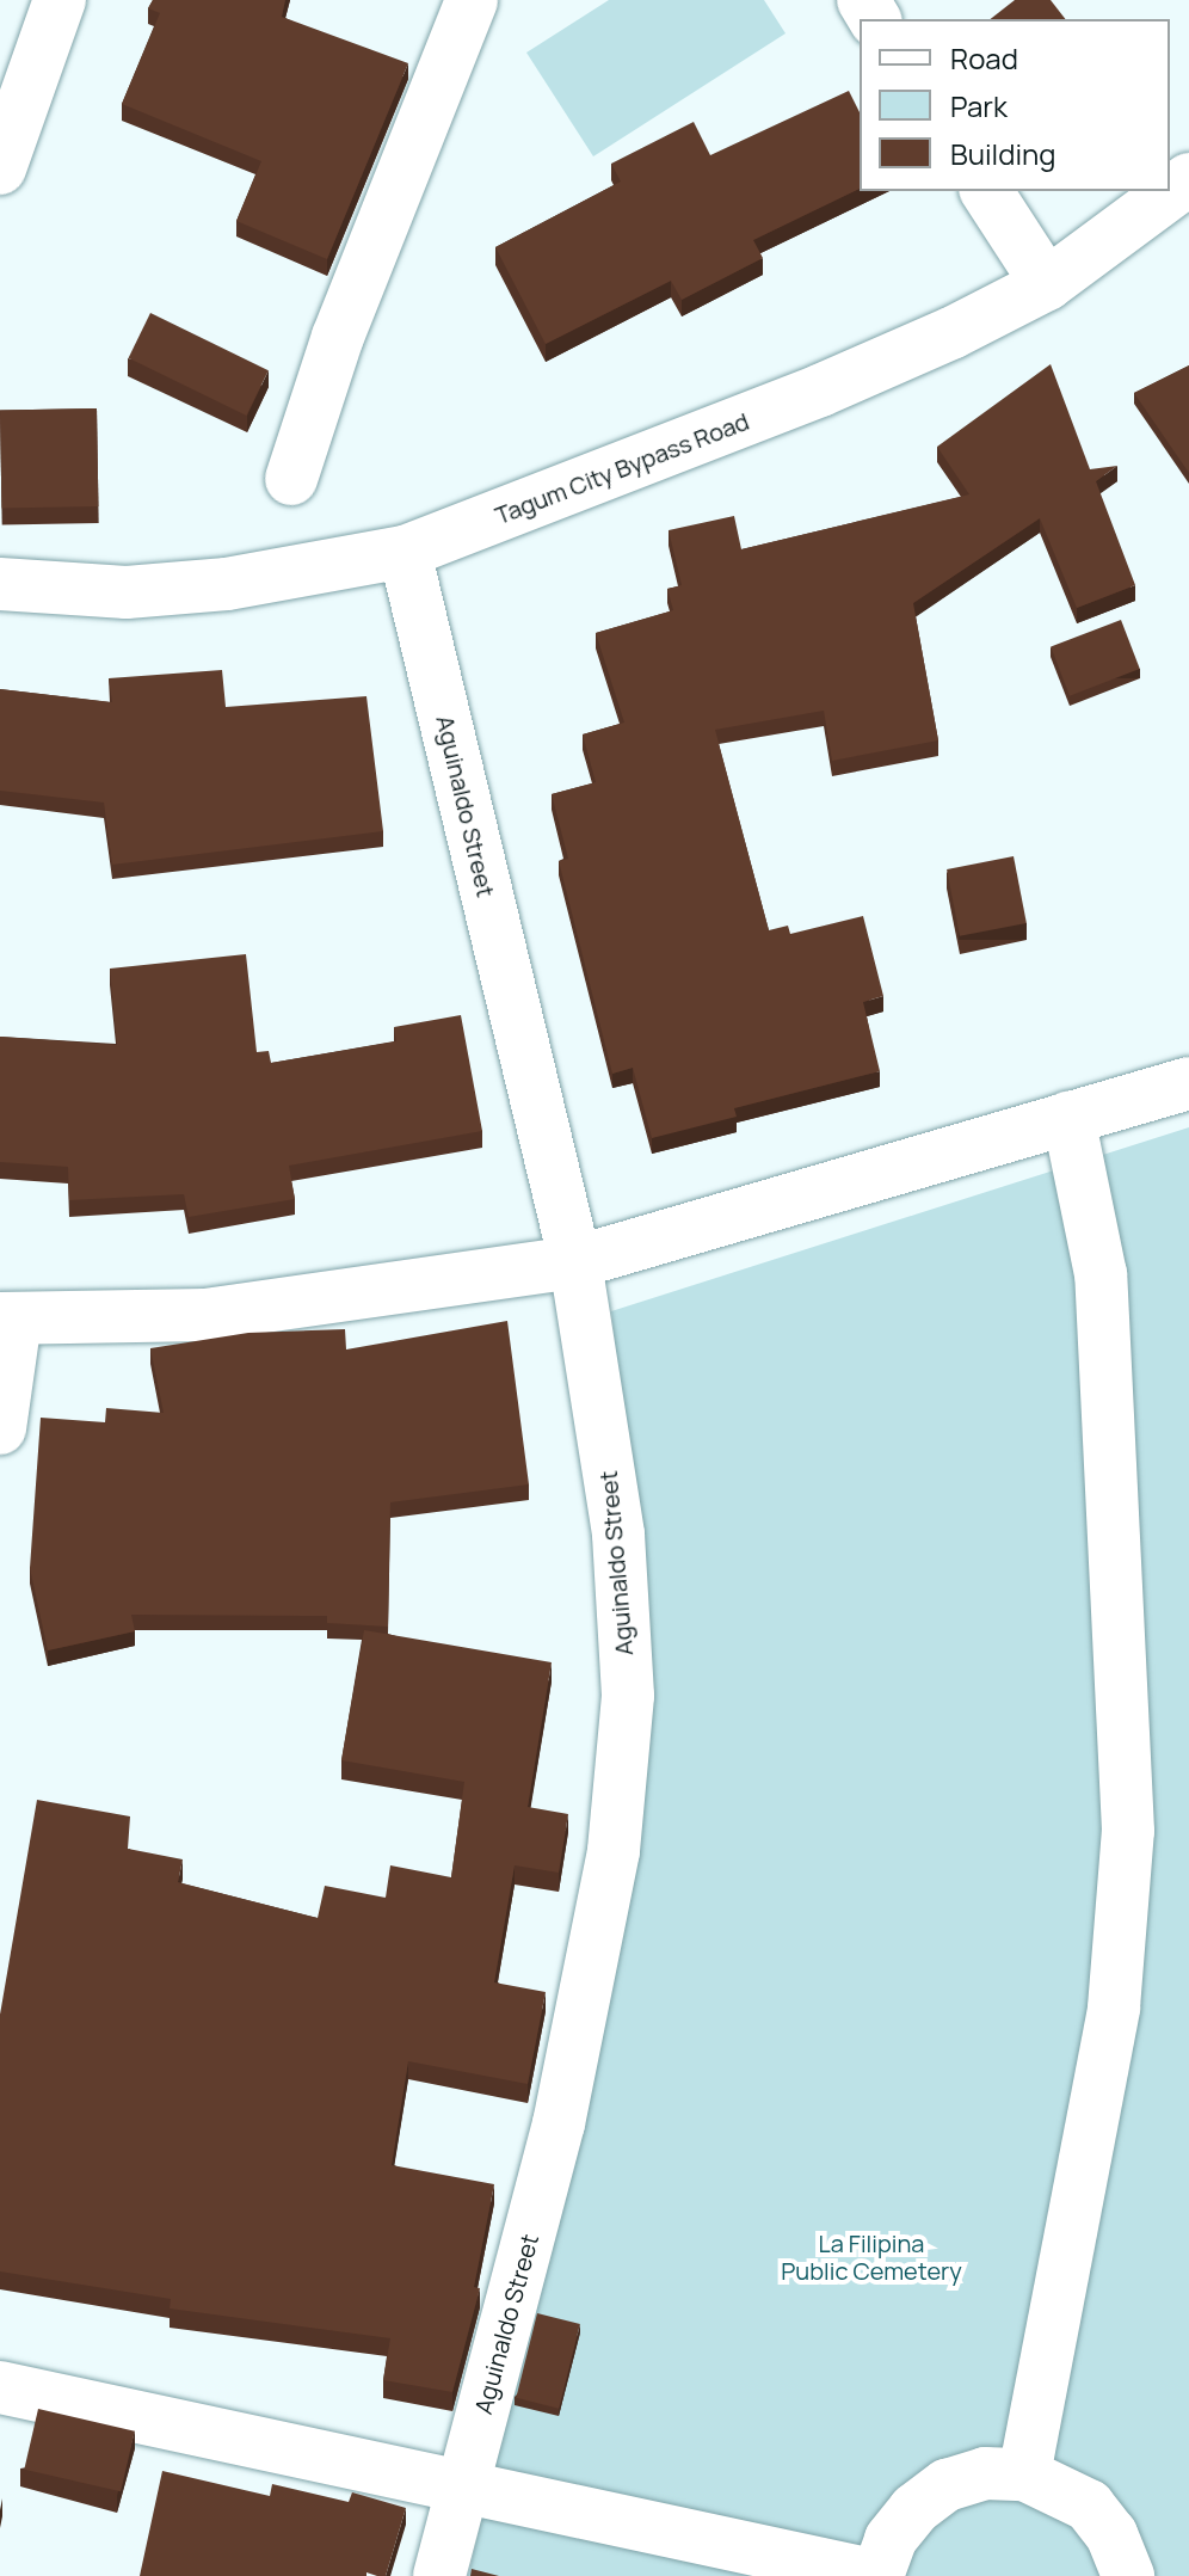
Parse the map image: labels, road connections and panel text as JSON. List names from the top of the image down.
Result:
{
  "streets": {
    "street": ["Tagum City Bypass Road", "Aguinaldo Street"]
  },
  "crossings": [
    ["Tagum City Bypass Road", "Aguinaldo Street"]
  ],
  "parks": ["La Filipina Public Cemetery"],
  "legend": ["Road", "Park", "Building"]
}
